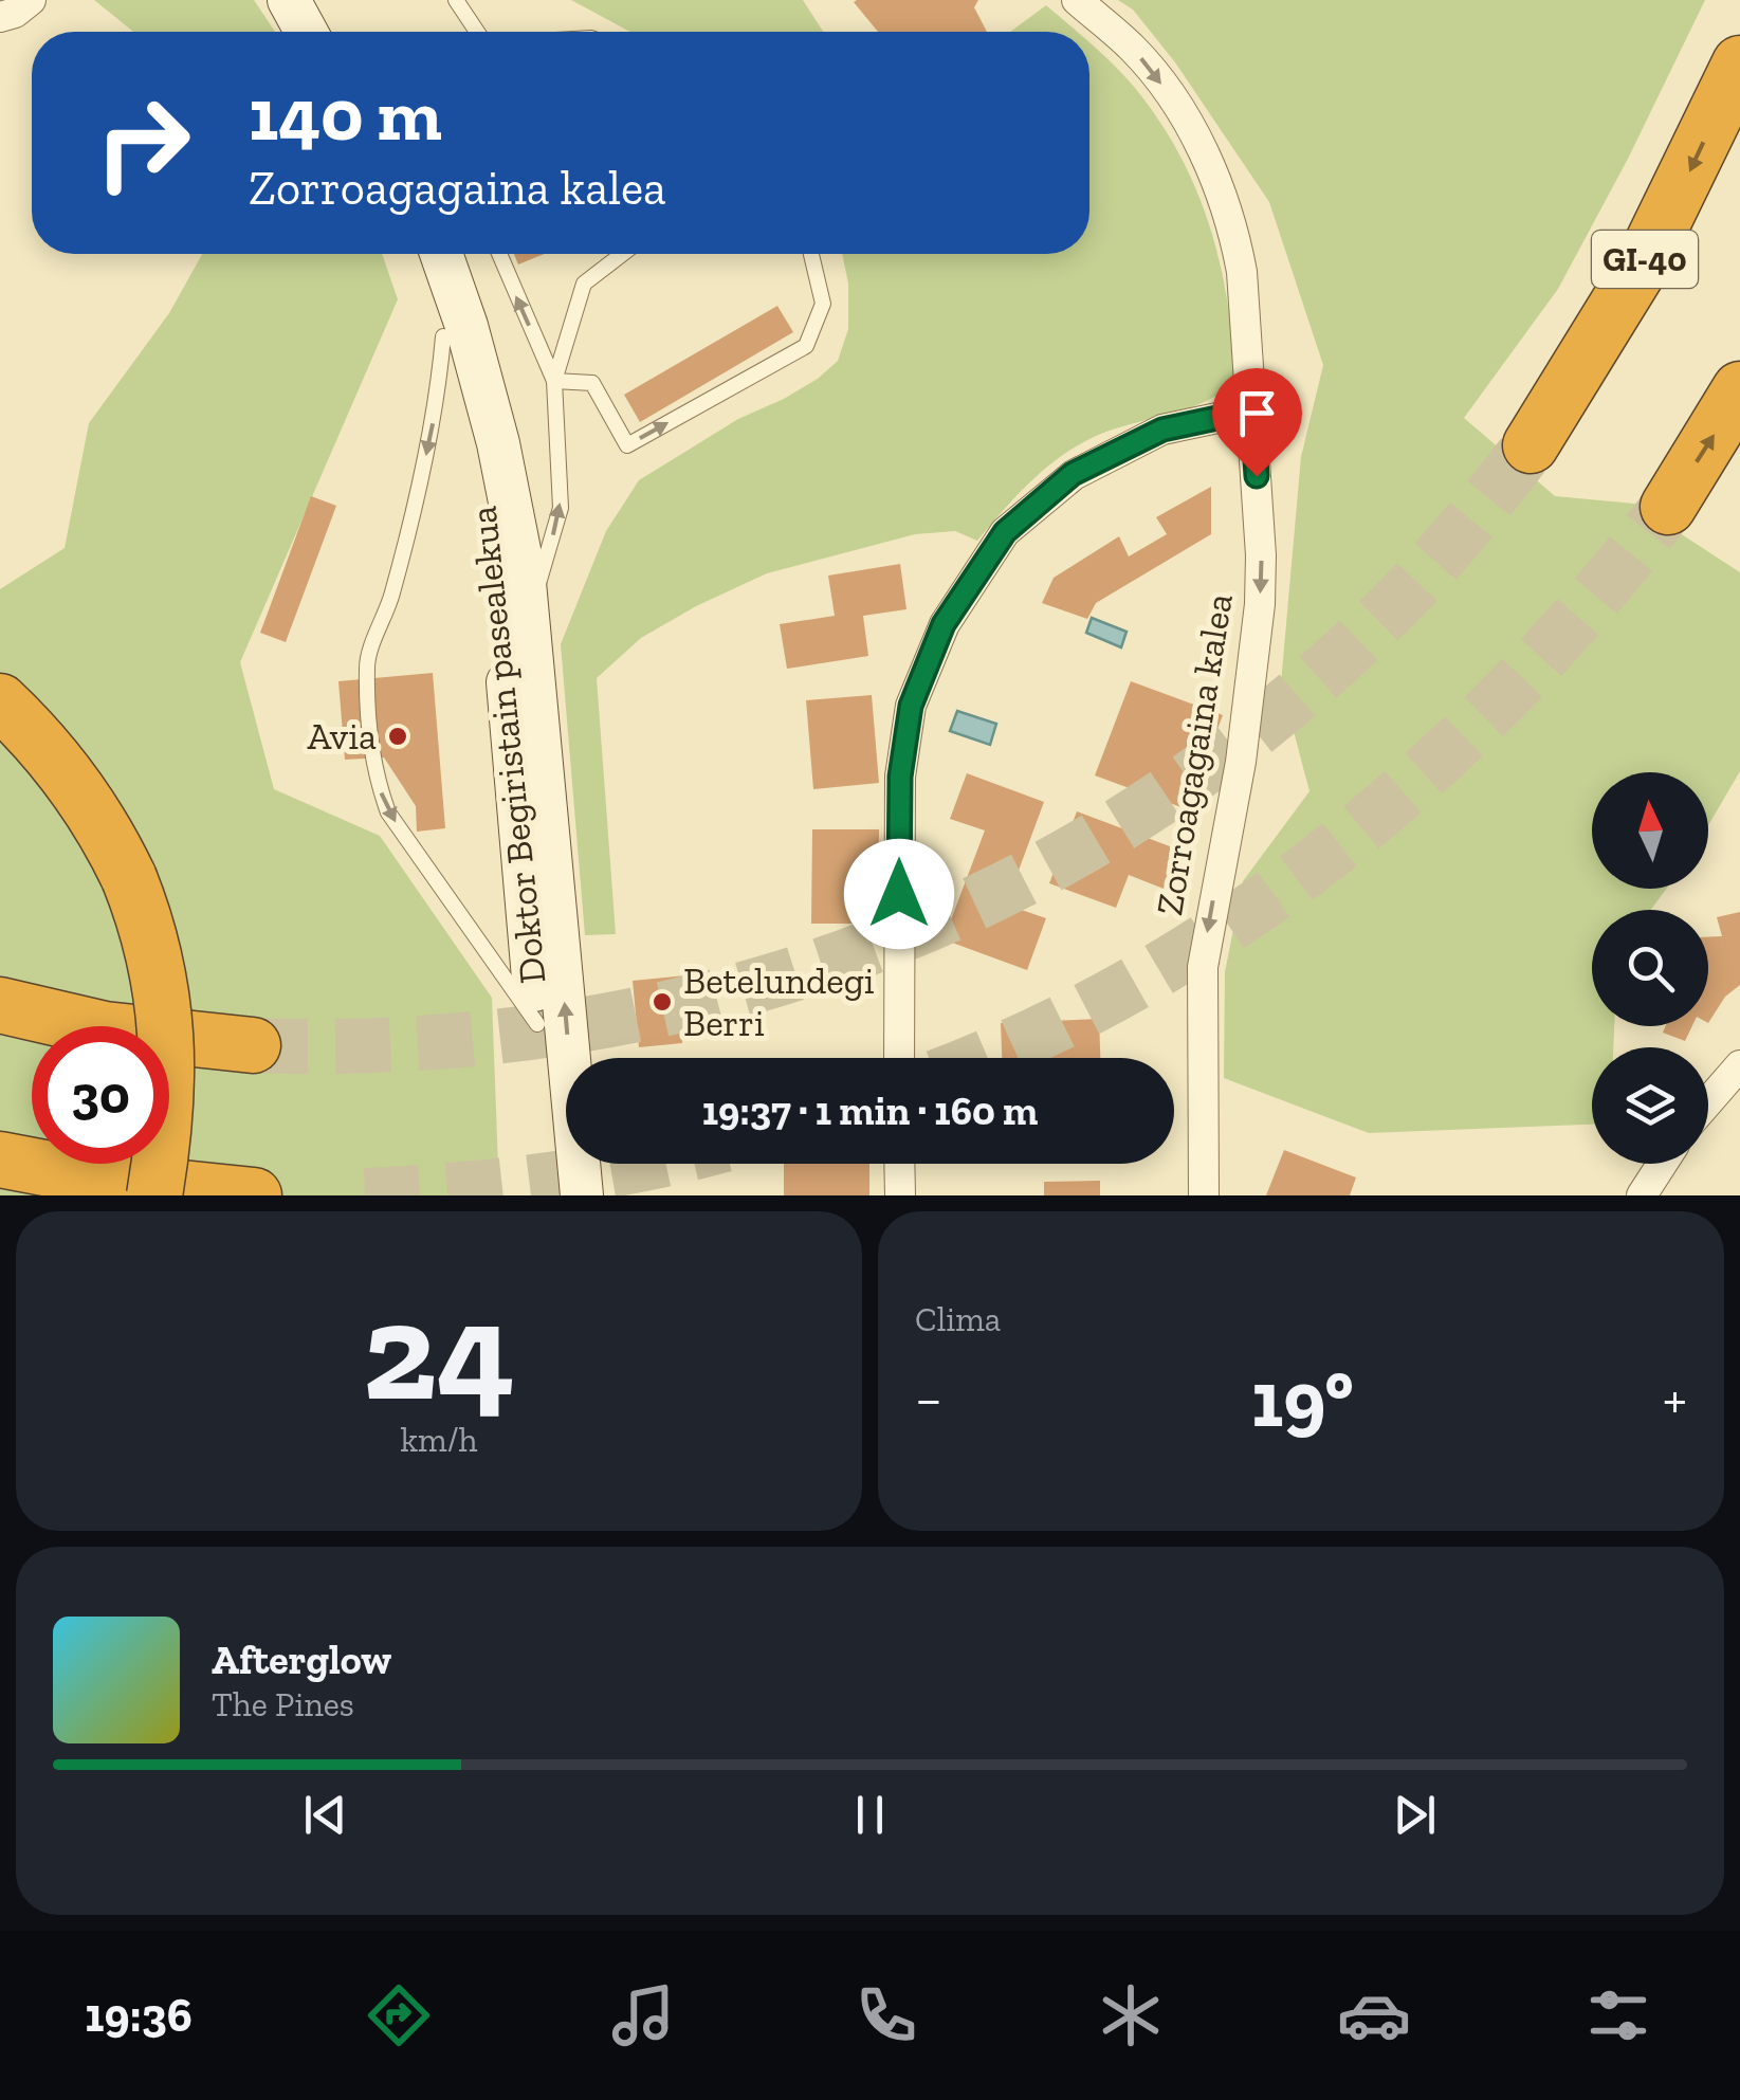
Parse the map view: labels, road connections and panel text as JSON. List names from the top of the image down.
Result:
{
  "streets": {
    "highway": ["GI-40"],
    "main road": ["Doktor Begiristain pasealekua"],
    "street": ["Zorroagagaina kalea"]
  },
  "one_way": ["Zorroagagaina kalea"],
  "places": ["Avia", "Betelundegi Berri"],
  "north": "top",
  "page": {
    "turn": ["140 m", "Zorroagagaina kalea"],
    "limit": "30",
    "trip": "19:37 · 1 min · 160 m",
    "tile": [
      ["24", "km/h"],
      "Clima"
    ],
    "heat": ["−", "19°", "+"],
    "song": ["Afterglow", "The Pines"],
    "tabs": "19:36"
  }
}
